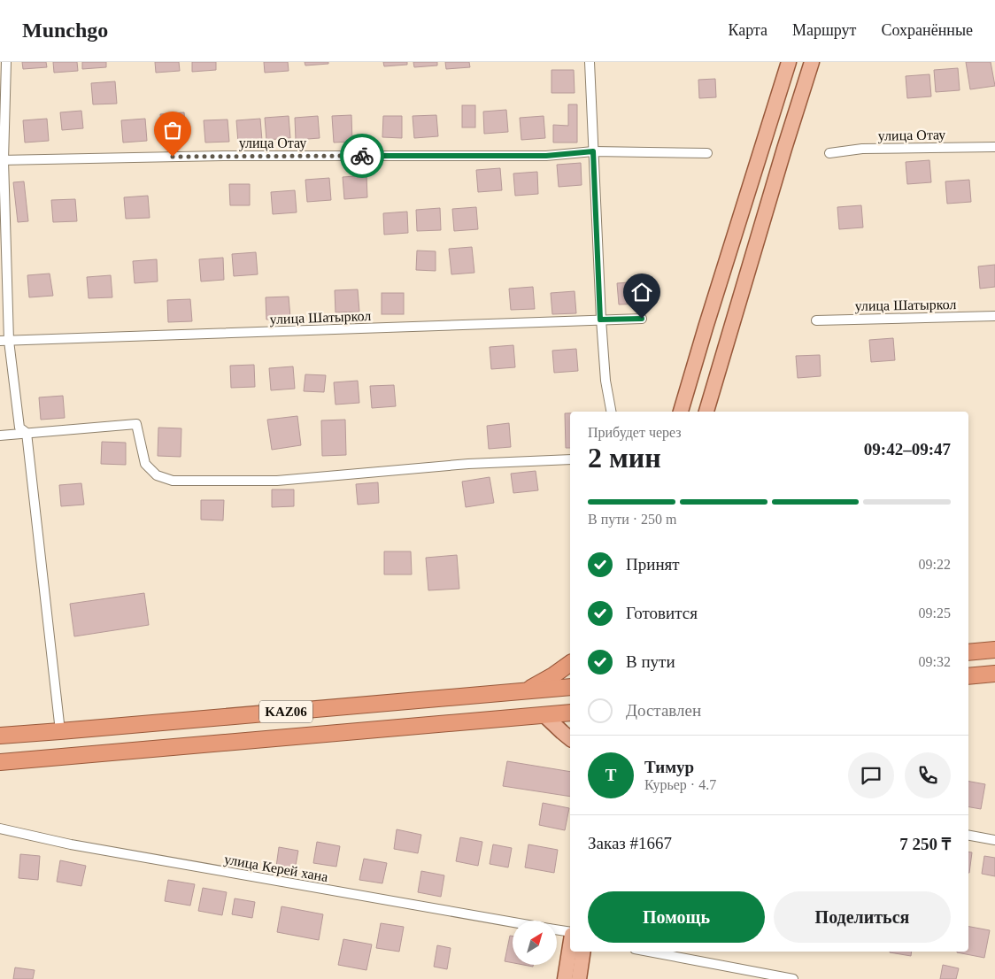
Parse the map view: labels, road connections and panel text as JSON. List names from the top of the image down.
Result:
{
  "streets": {
    "highway": ["KАZ06"],
    "street": ["улица Отау", "улица Шатыркол", "улица Керей хана"]
  },
  "north": "top right",
  "page": {
    "header": "Munchgo",
    "nav": ["Карта", "Маршрут", "Сохранённые"],
    "heading": ["2 мин", "Прибудет через", "09:42–09:47"],
    "panel": [
      "Тимур",
      "Курьер · 4.7",
      "Заказ #1667",
      "7 250 ₸"
    ],
    "bar": "В пути · 250 m",
    "list": [
      ["Принят", "09:22"],
      ["Готовится", "09:25"],
      ["В пути", "09:32"],
      "Доставлен"
    ],
    "round": "Т",
    "buttons": ["Помощь", "Поделиться"]
  }
}
